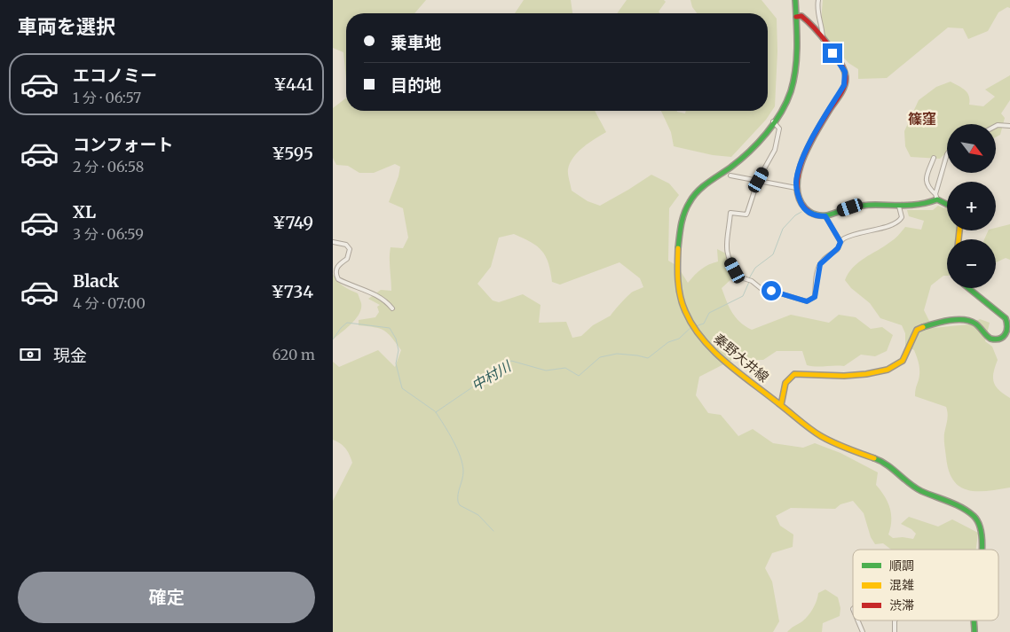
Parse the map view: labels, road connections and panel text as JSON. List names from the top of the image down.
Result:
{
  "streets": {
    "main road": ["秦野大井線"]
  },
  "districts": ["篠窪"],
  "water": ["中村川"],
  "legend": ["順調", "混雑", "渋滞"],
  "north": "bottom right",
  "page": {
    "heading": "車両を選択",
    "banner": ["乗車地", "目的地"],
    "list": [
      {
        "name": "エコノミー",
        "note": "1 分 · 06:57",
        "value": "¥441"
      },
      {
        "name": "コンフォート",
        "note": "2 分 · 06:58",
        "value": "¥595"
      },
      {
        "name": "XL",
        "note": "3 分 · 06:59",
        "value": "¥749"
      },
      {
        "name": "Black",
        "note": "4 分 · 07:00",
        "value": "¥734"
      }
    ],
    "map_buttons": ["+", "−"],
    "pay": ["現金", "620 m"],
    "buttons": "確定"
  }
}
